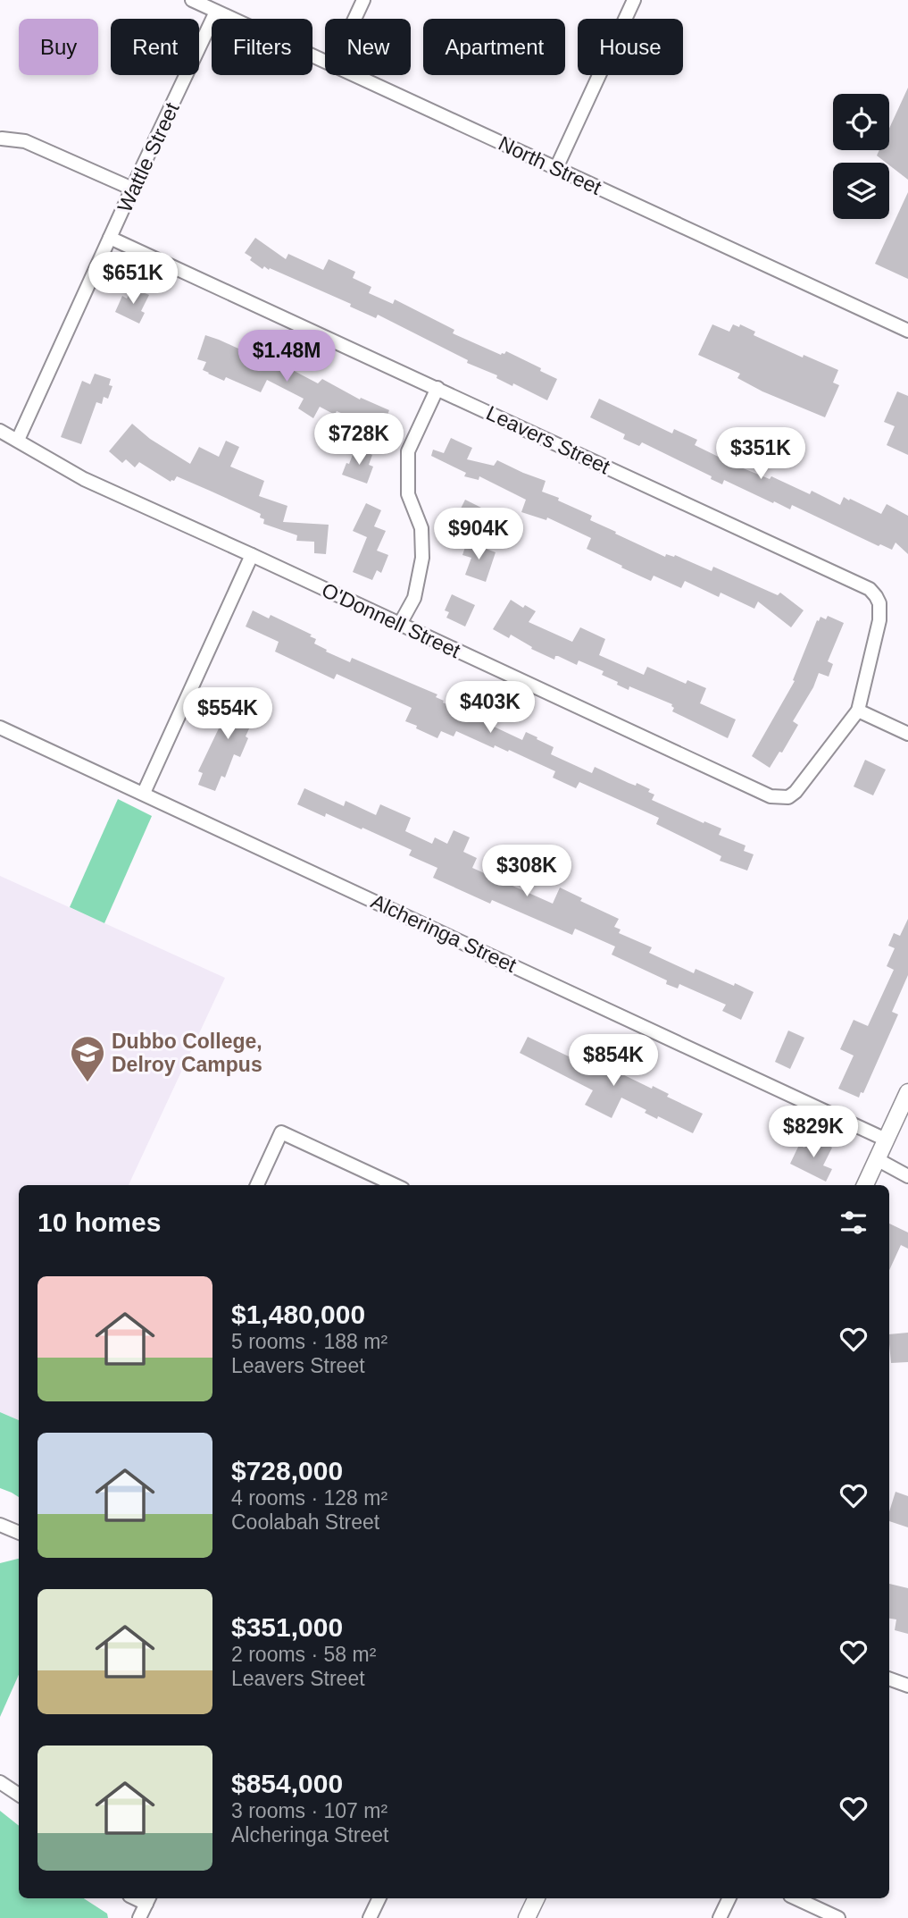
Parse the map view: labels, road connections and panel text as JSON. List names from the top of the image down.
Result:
{
  "streets": {
    "street": [
      "Wattle Street",
      "North Street",
      "Leavers Street",
      "O'Donnell Street",
      "Alcheringa Street"
    ]
  },
  "crossings": [
    ["Wattle Street", "North Street"],
    ["Wattle Street", "Leavers Street"],
    ["Wattle Street", "O'Donnell Street"],
    ["Leavers Street", "O'Donnell Street"]
  ],
  "places": {
    "school or university": ["Dubbo College, Delroy Campus"]
  },
  "page": {
    "chip": [
      "Buy",
      "Rent",
      "Filters",
      "New",
      "Apartment",
      "House"
    ],
    "price": [
      "$651K",
      "$1.48M",
      "$728K",
      "$351K",
      "$904K",
      "$403K",
      "$554K",
      "$308K",
      "$854K",
      "$829K"
    ],
    "heading": "10 homes",
    "list": [
      {
        "name": "$1,480,000",
        "note": "5 rooms · 188 m² · Leavers Street"
      },
      {
        "name": "$728,000",
        "note": "4 rooms · 128 m² · Coolabah Street"
      },
      {
        "name": "$351,000",
        "note": "2 rooms · 58 m² · Leavers Street"
      },
      {
        "name": "$854,000",
        "note": "3 rooms · 107 m² · Alcheringa Street"
      }
    ]
  }
}
